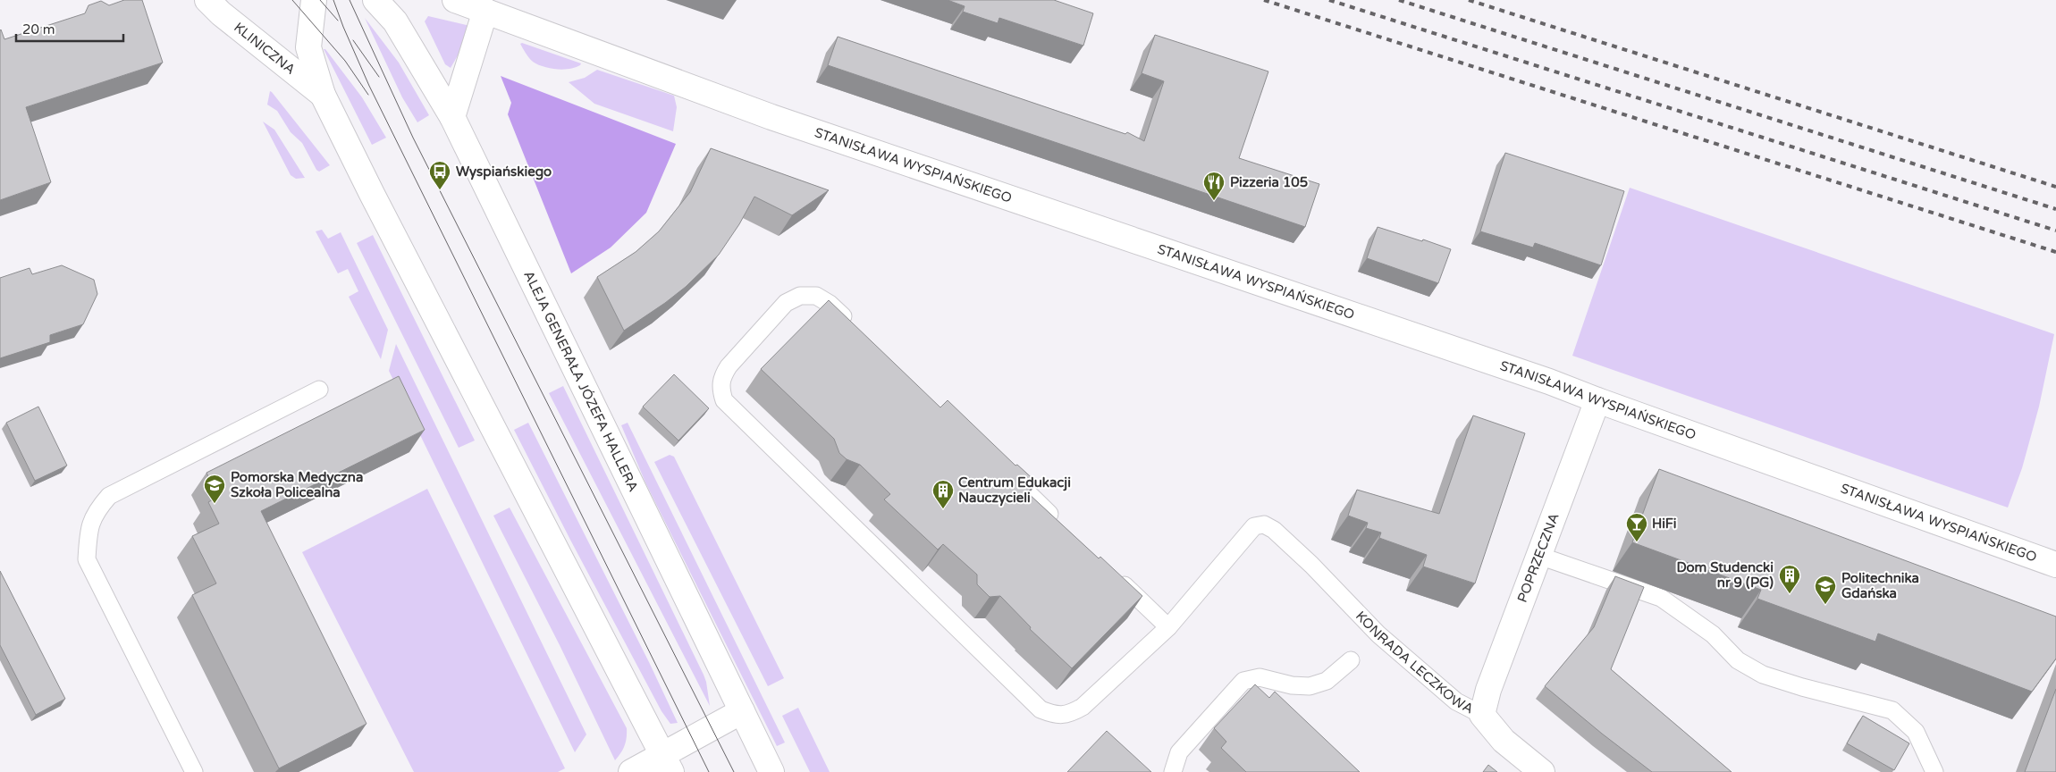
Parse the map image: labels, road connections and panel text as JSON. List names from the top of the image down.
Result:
{
  "streets": {
    "street": [
      "KLINICZNA",
      "STANISŁAWA WYSPIAŃSKIEGO",
      "ALEJA GENERAŁA JÓZEFA HALLERA",
      "POPRZECZNA",
      "KONRADA LECZKOWA"
    ]
  },
  "crossings": [
    ["STANISŁAWA WYSPIAŃSKIEGO", "POPRZECZNA"],
    ["POPRZECZNA", "KONRADA LECZKOWA"]
  ],
  "places": {
    "bus stop": ["Wyspiańskiego"],
    "restaurant": ["Pizzeria 105"],
    "school or university": ["Pomorska Medyczna Szkoła Policealna", "Politechnika Gdańska"],
    "building": ["Centrum Edukacji Nauczycieli", "Dom Studencki nr 9 (PG)"],
    "bar": ["HiFi"]
  },
  "scale_bar": "20 m"
}
